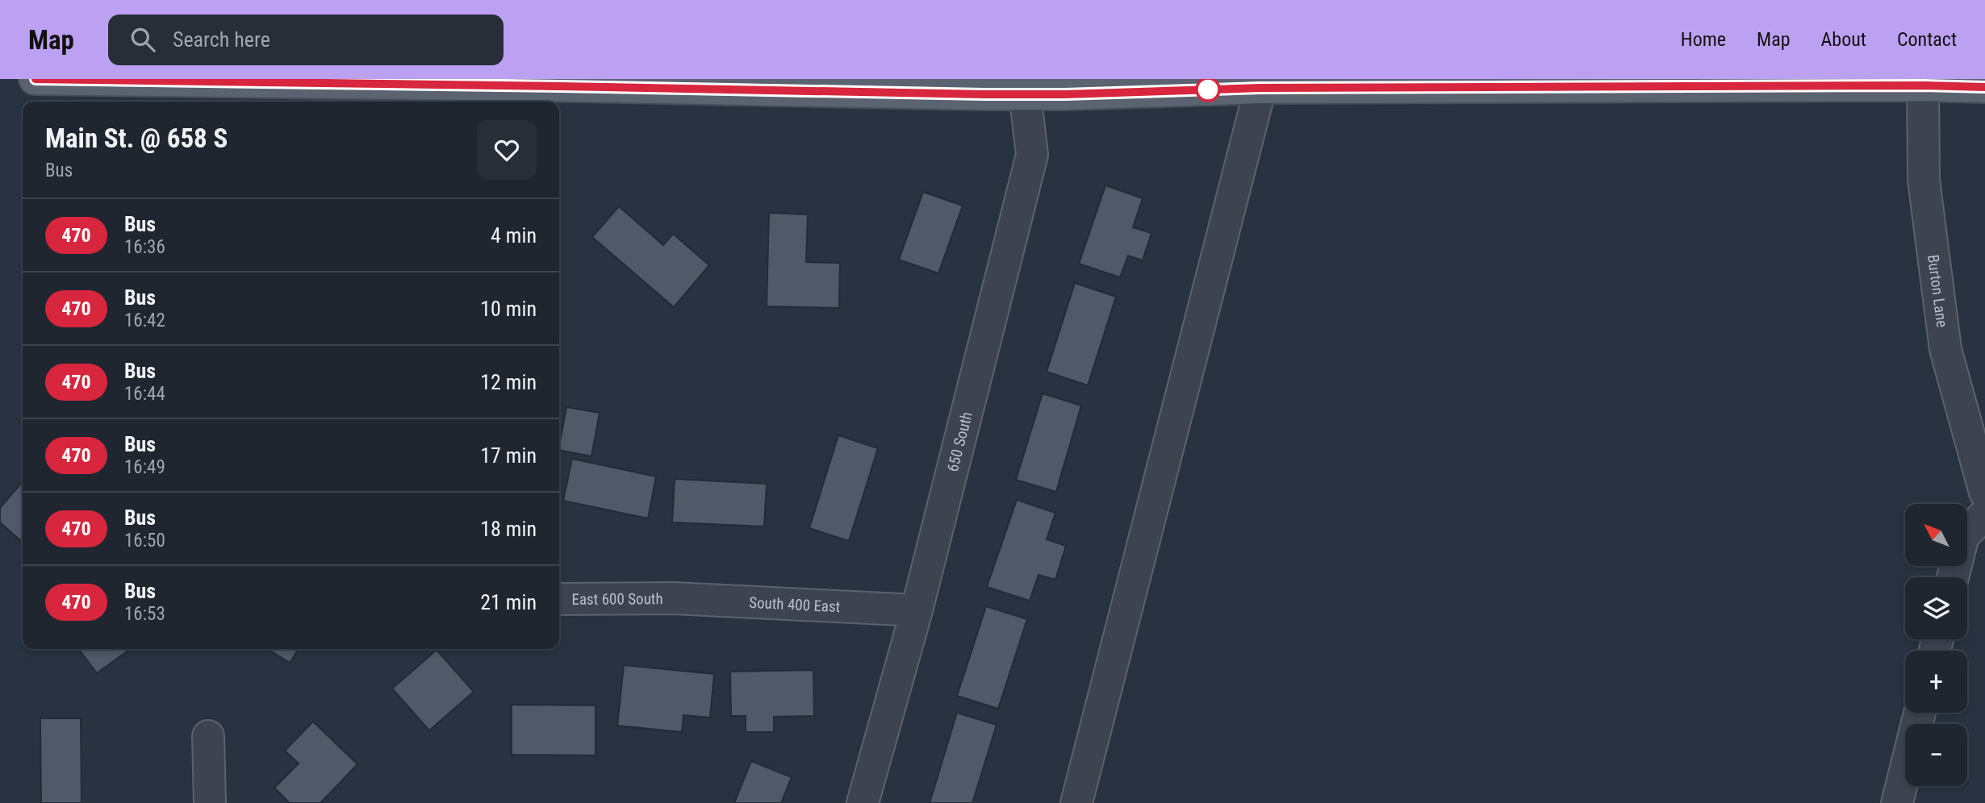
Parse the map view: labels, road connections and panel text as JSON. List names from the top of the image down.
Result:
{
  "streets": {
    "street": [
      "Burton Lane",
      "650 South",
      "East 600 South",
      "South 400 East"
    ]
  },
  "crossings": [
    ["650 South", "South 400 East"],
    ["East 600 South", "South 400 East"]
  ],
  "lines": ["bus line 470"],
  "north": "top left",
  "page": {
    "header": "Map",
    "search": "Search here",
    "nav": [
      "Home",
      "Map",
      "About",
      "Contact"
    ],
    "heading": ["Main St. @ 658 S", "Bus"],
    "list": [
      {
        "mark": "470",
        "name": "Bus",
        "note": "16:36",
        "value": "4 min"
      },
      {
        "mark": "470",
        "name": "Bus",
        "note": "16:42",
        "value": "10 min"
      },
      {
        "mark": "470",
        "name": "Bus",
        "note": "16:44",
        "value": "12 min"
      },
      {
        "mark": "470",
        "name": "Bus",
        "note": "16:49",
        "value": "17 min"
      },
      {
        "mark": "470",
        "name": "Bus",
        "note": "16:50",
        "value": "18 min"
      },
      {
        "mark": "470",
        "name": "Bus",
        "note": "16:53",
        "value": "21 min"
      }
    ],
    "map_buttons": ["+", "−"]
  }
}
